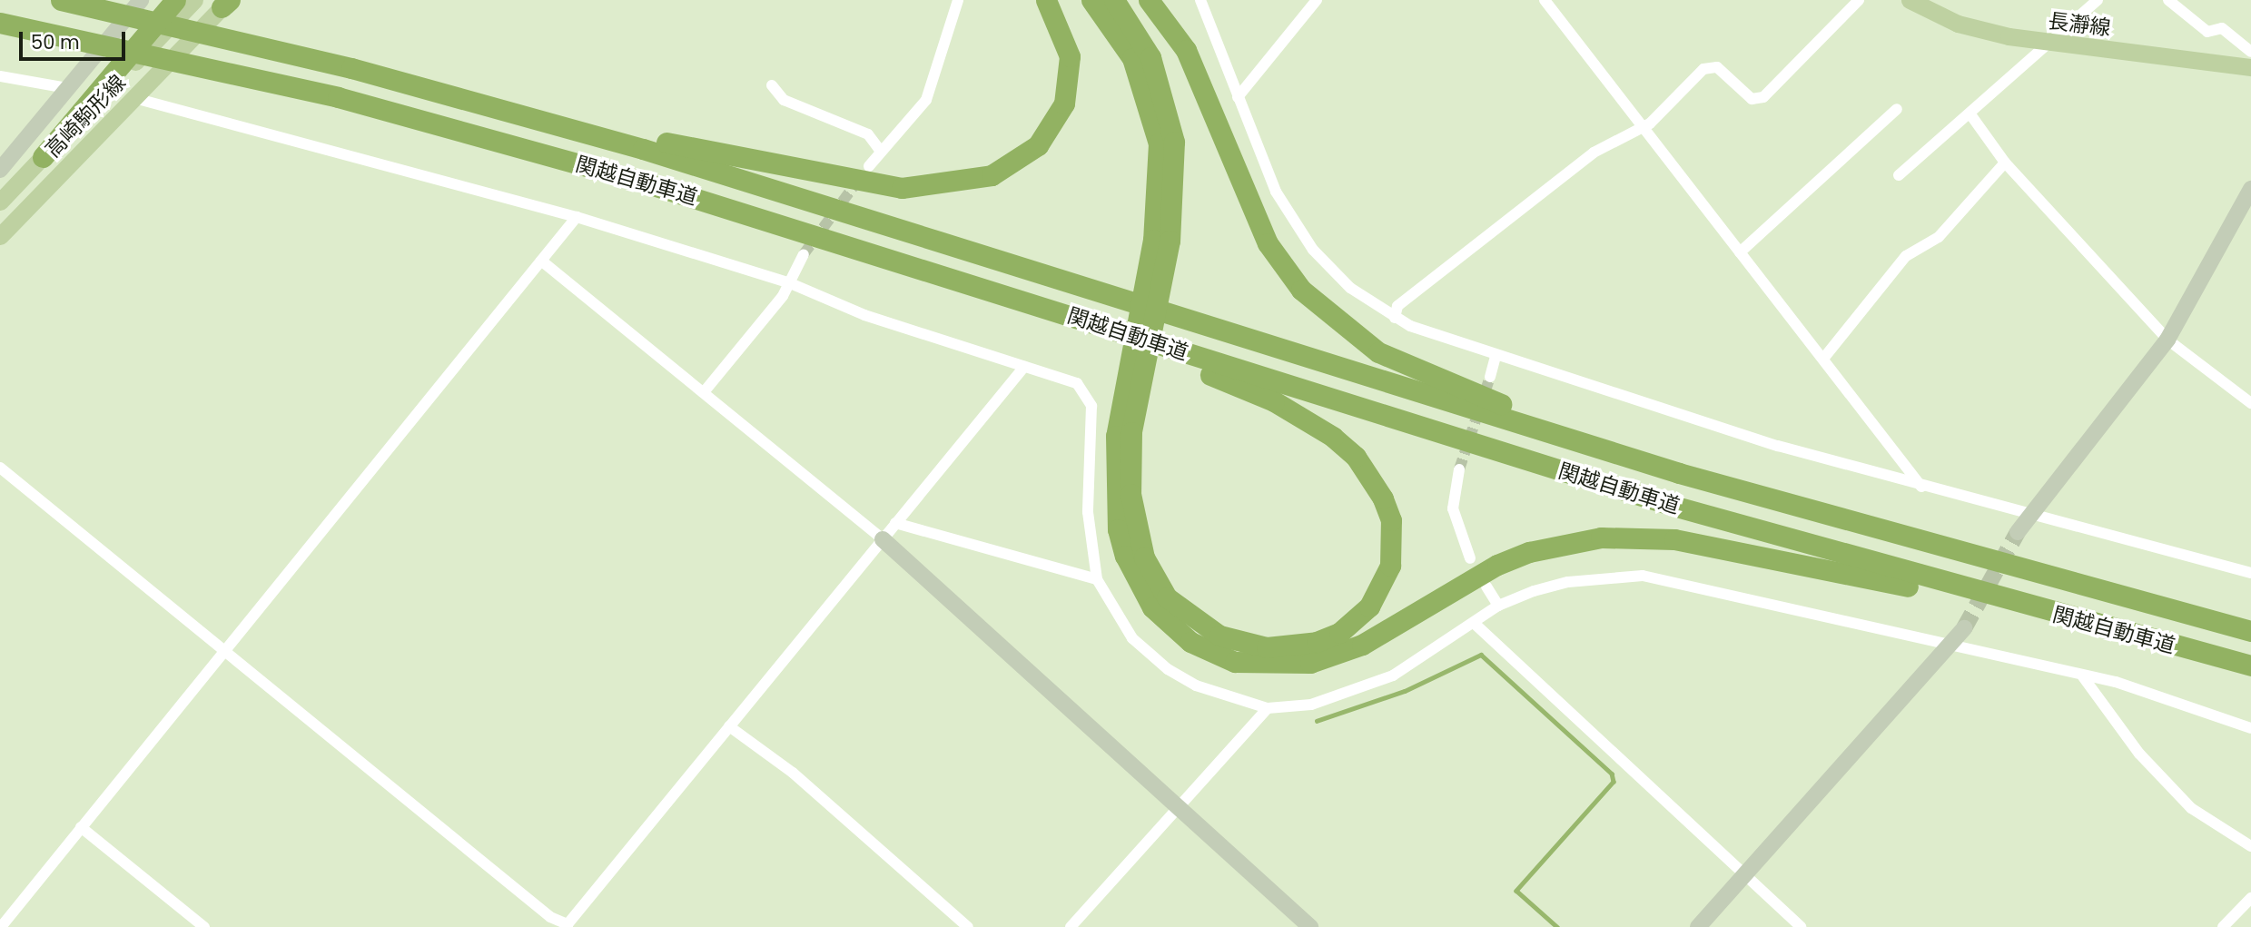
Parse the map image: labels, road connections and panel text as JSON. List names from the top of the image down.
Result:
{
  "streets": {
    "highway": ["関越自動車道"],
    "main road": ["長瀞線", "高崎駒形線"]
  },
  "scale_bar": "50 m"
}
